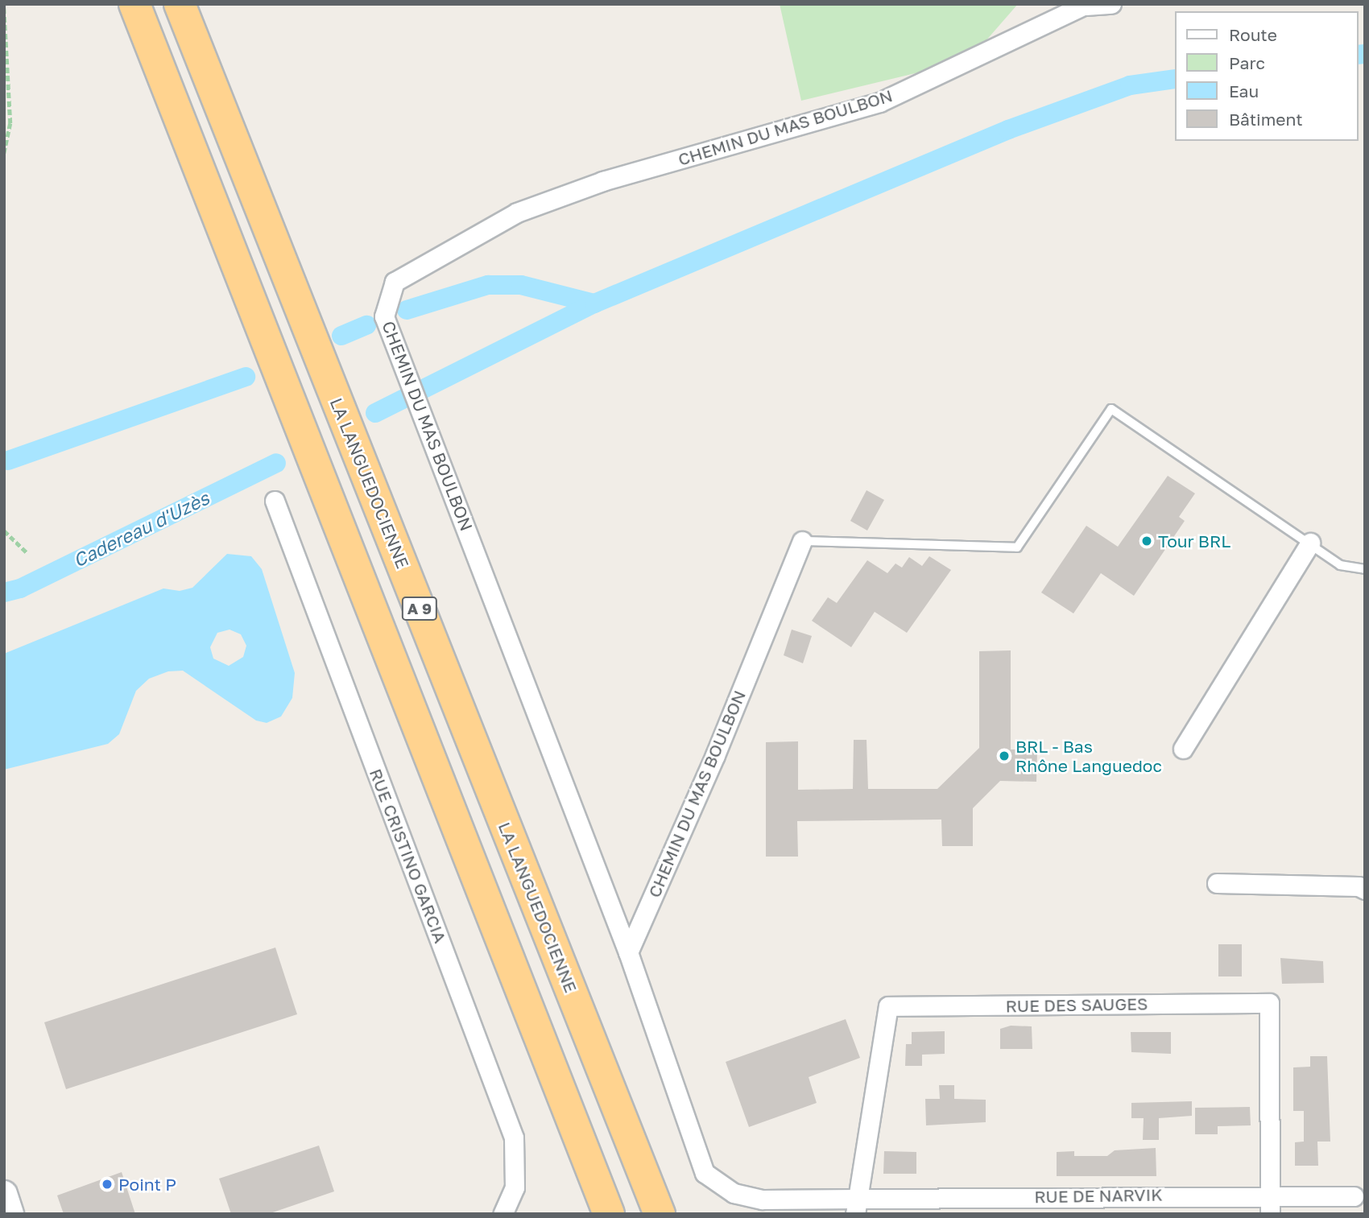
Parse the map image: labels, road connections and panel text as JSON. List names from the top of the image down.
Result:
{
  "streets": {
    "highway": ["LA LANGUEDOCIENNE", "A 9"],
    "street": [
      "CHEMIN DU MAS BOULBON",
      "RUE CRISTINO GARCIA",
      "RUE DES SAUGES",
      "RUE DE NARVIK"
    ]
  },
  "crossings": [
    ["CHEMIN DU MAS BOULBON", "RUE DES SAUGES"],
    ["CHEMIN DU MAS BOULBON", "RUE DE NARVIK"],
    ["RUE DES SAUGES", "RUE DE NARVIK"]
  ],
  "water": ["Cadereau d'Uzès"],
  "places": ["Tour BRL", "BRL - Bas Rhône Languedoc", "Point P"],
  "legend": [
    "Route",
    "Parc",
    "Eau",
    "Bâtiment"
  ]
}
